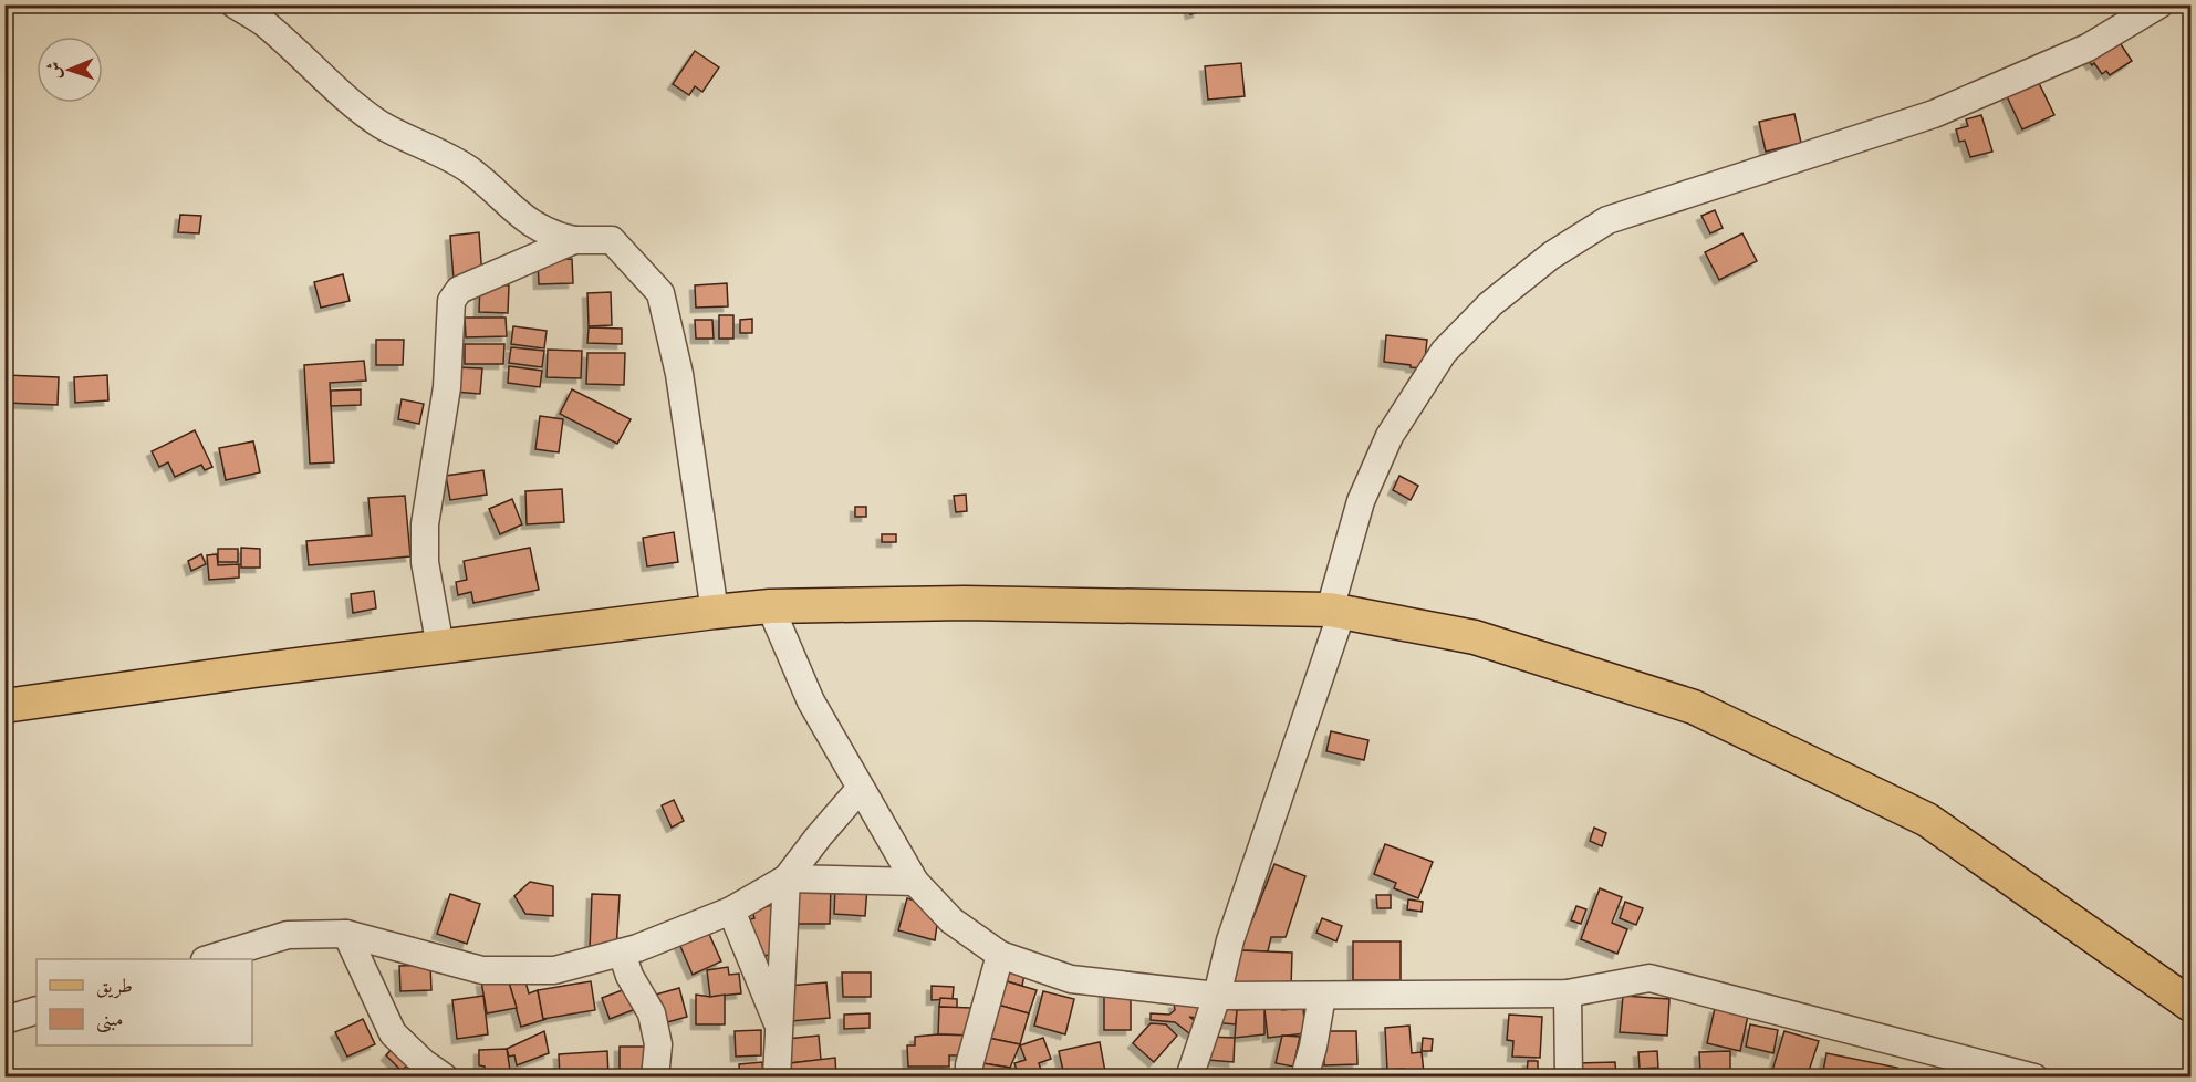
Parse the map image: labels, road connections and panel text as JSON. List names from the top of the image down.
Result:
{
  "legend": ["طريق", "مبنى"],
  "north": "left"
}
